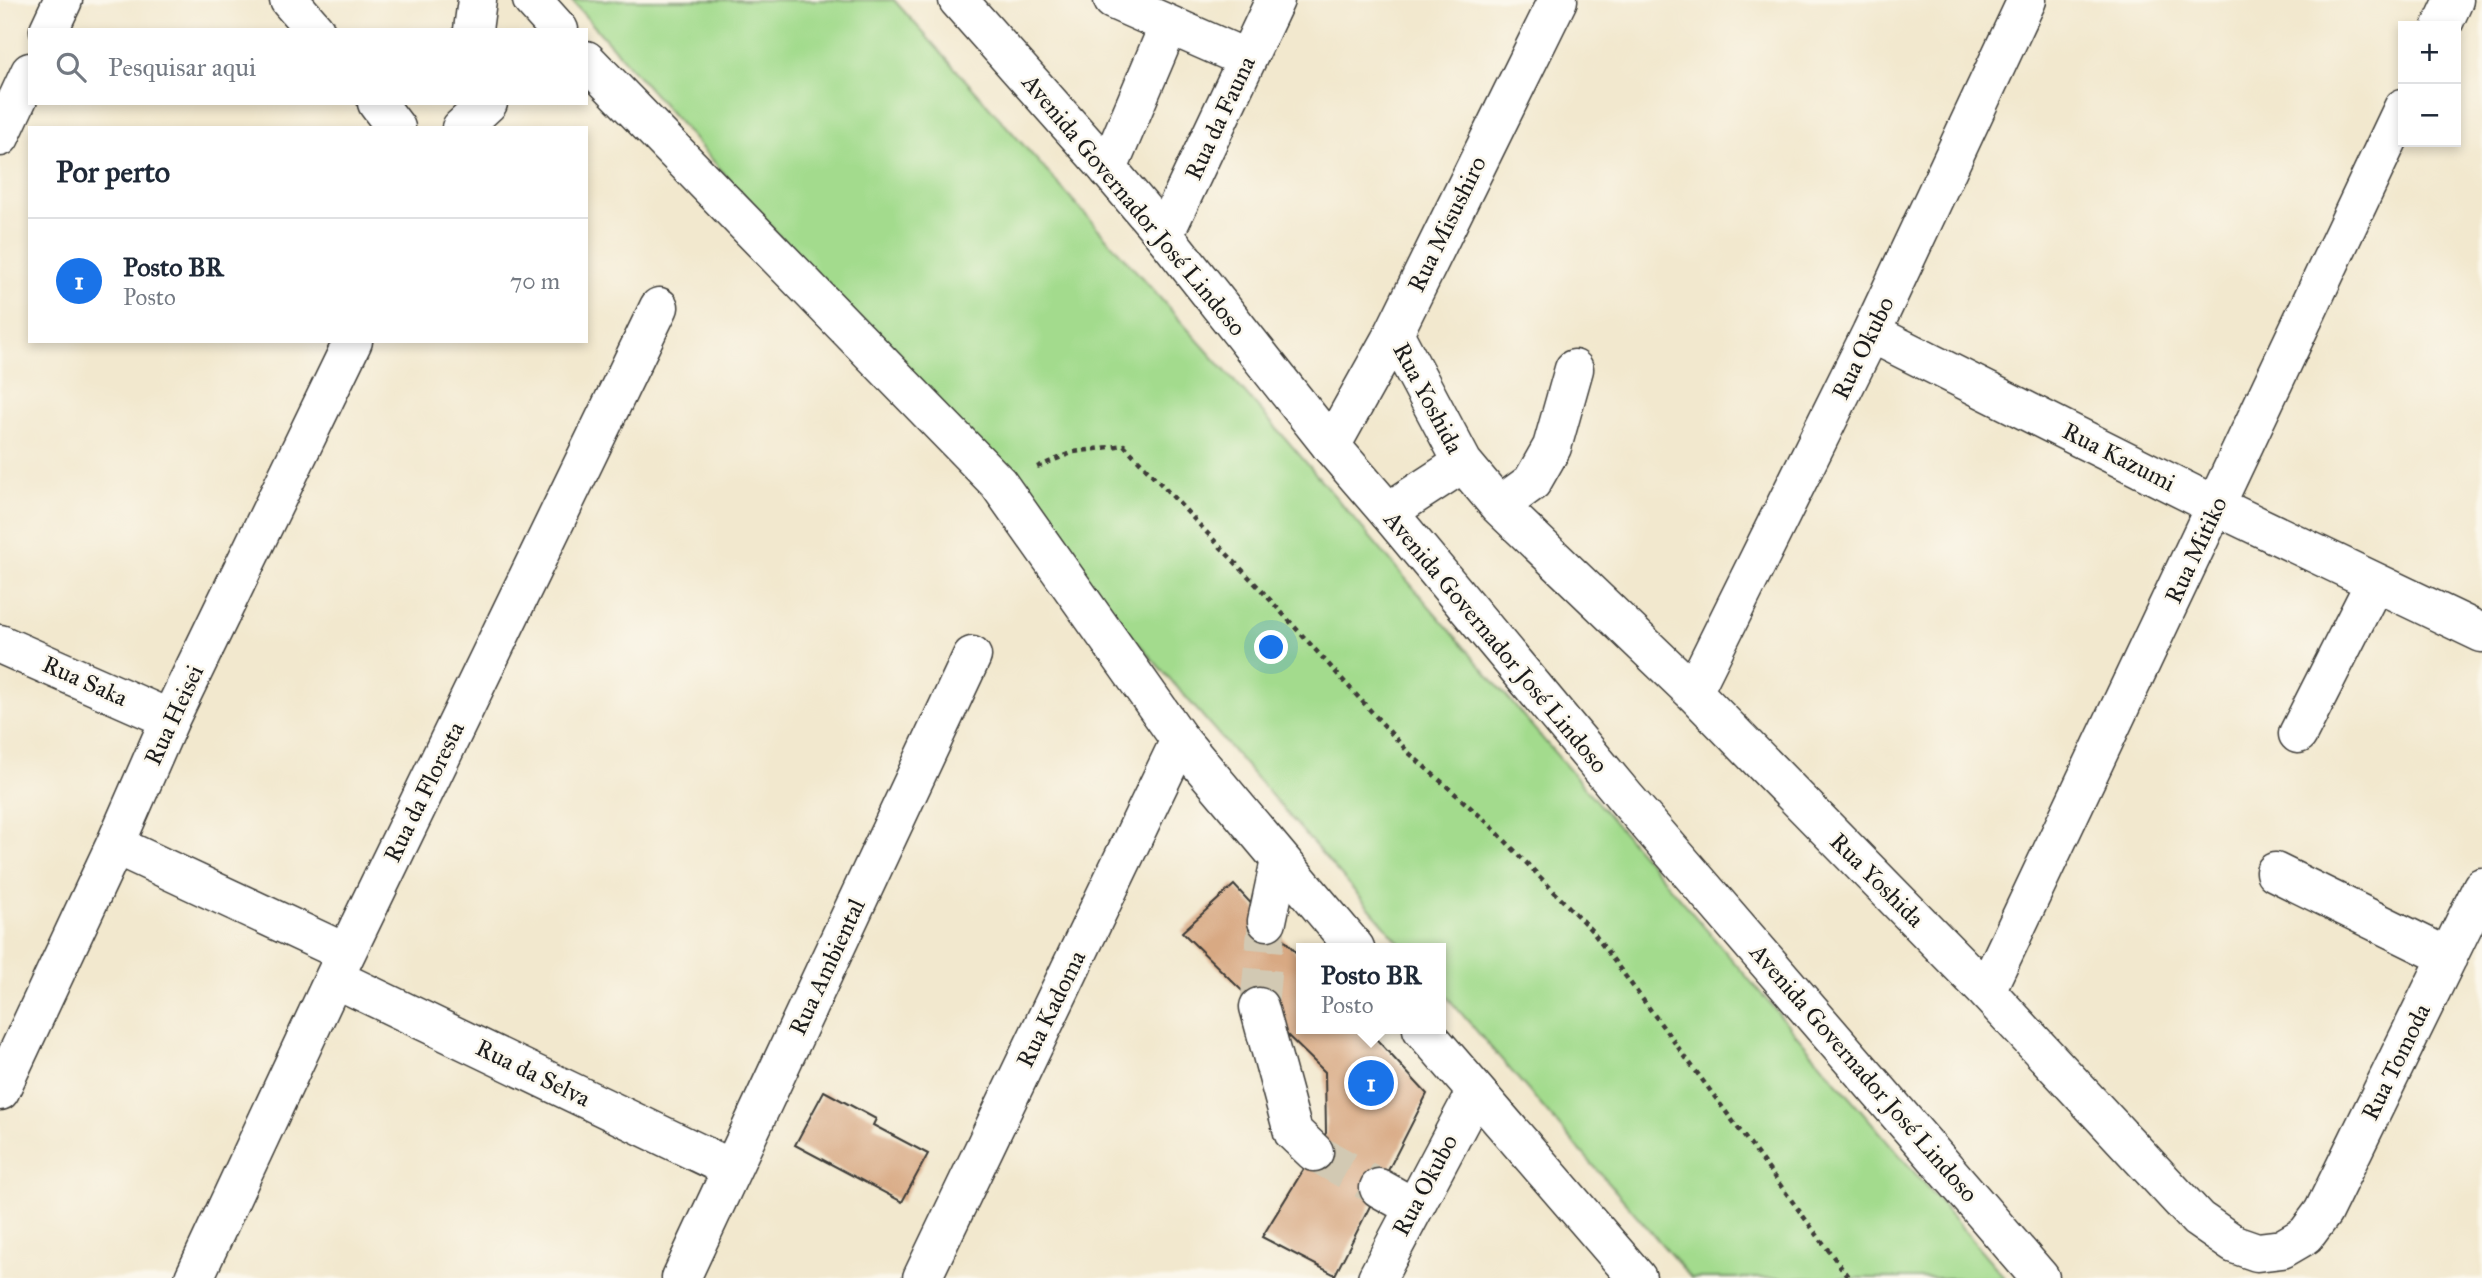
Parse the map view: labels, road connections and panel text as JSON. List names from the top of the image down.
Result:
{
  "streets": {
    "street": [
      "Rua da Fauna",
      "Avenida Governador José Lindoso",
      "Rua Misushiro",
      "Rua Okubo",
      "Rua Yoshida",
      "Rua Kazumi",
      "Rua Mitiko",
      "Rua Saka",
      "Rua Heisei",
      "Rua da Floresta",
      "Rua Ambiental",
      "Rua Kadoma",
      "Rua Tomoda",
      "Rua da Selva"
    ]
  },
  "crossings": [
    ["Rua da Fauna", "Avenida Governador José Lindoso"],
    ["Avenida Governador José Lindoso", "Rua Misushiro"],
    ["Avenida Governador José Lindoso", "Rua Yoshida"],
    ["Rua Misushiro", "Rua Yoshida"],
    ["Rua Okubo", "Rua Yoshida"],
    ["Rua Okubo", "Rua Kazumi"],
    ["Rua Yoshida", "Rua Mitiko"],
    ["Rua Yoshida", "Rua Tomoda"],
    ["Rua Kazumi", "Rua Mitiko"],
    ["Rua Saka", "Rua Heisei"],
    ["Rua Heisei", "Rua da Selva"],
    ["Rua da Floresta", "Rua da Selva"],
    ["Rua Ambiental", "Rua da Selva"]
  ],
  "page": {
    "map_buttons": ["+", "−"],
    "search": "Pesquisar aqui",
    "heading": "Por perto",
    "list": [
      {
        "mark": "1",
        "name": "Posto BR",
        "note": "Posto",
        "value": "70 m"
      }
    ],
    "popup": ["Posto BR", "Posto"],
    "pins": "1"
  }
}
